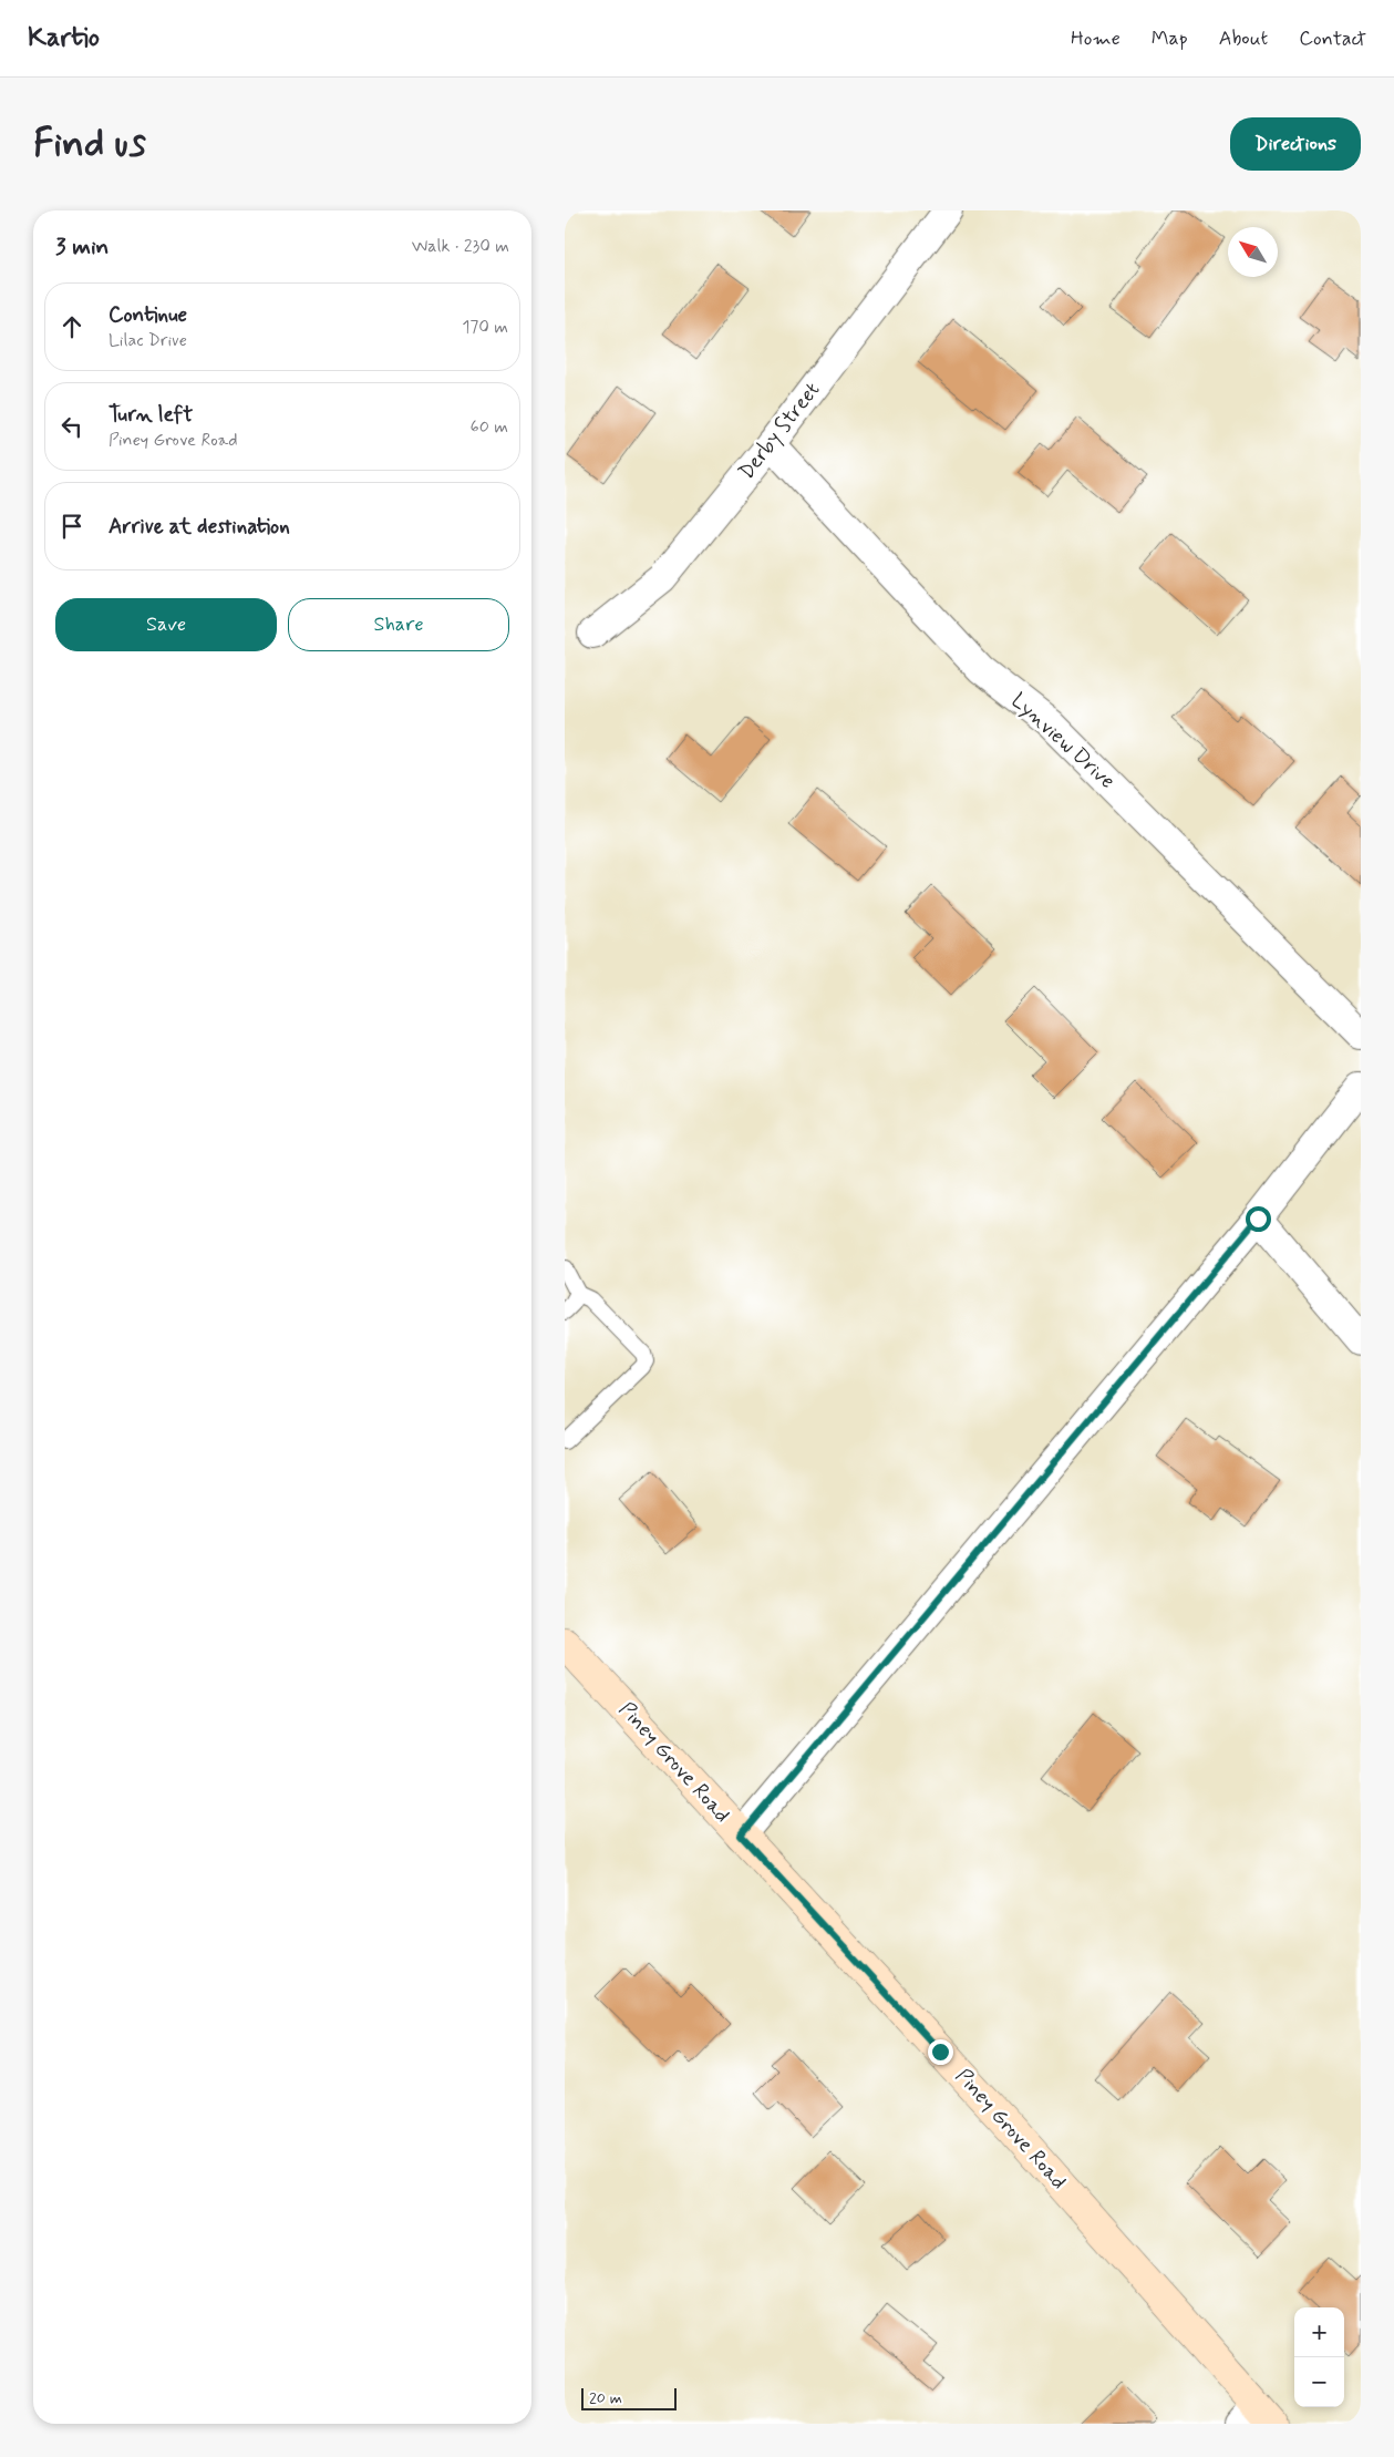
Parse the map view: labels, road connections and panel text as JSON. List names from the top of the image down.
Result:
{
  "streets": {
    "main road": ["Piney Grove Road"],
    "street": ["Derby Street", "Lynview Drive"]
  },
  "crossings": [
    ["Derby Street", "Lynview Drive"]
  ],
  "scale_bar": "20 m",
  "north": "top left",
  "page": {
    "header": "Kartio",
    "nav": [
      "Home",
      "Map",
      "About",
      "Contact"
    ],
    "buttons": [
      "Directions",
      ["Save", "Share"]
    ],
    "title": "Find us",
    "heading": ["3 min", "Walk · 230 m"],
    "list": [
      ["Continue", "Lilac Drive", "170 m"],
      ["Turn left", "Piney Grove Road", "60 m"],
      "Arrive at destination"
    ],
    "map_buttons": ["+", "−"],
    "scale": "20 m"
  }
}
